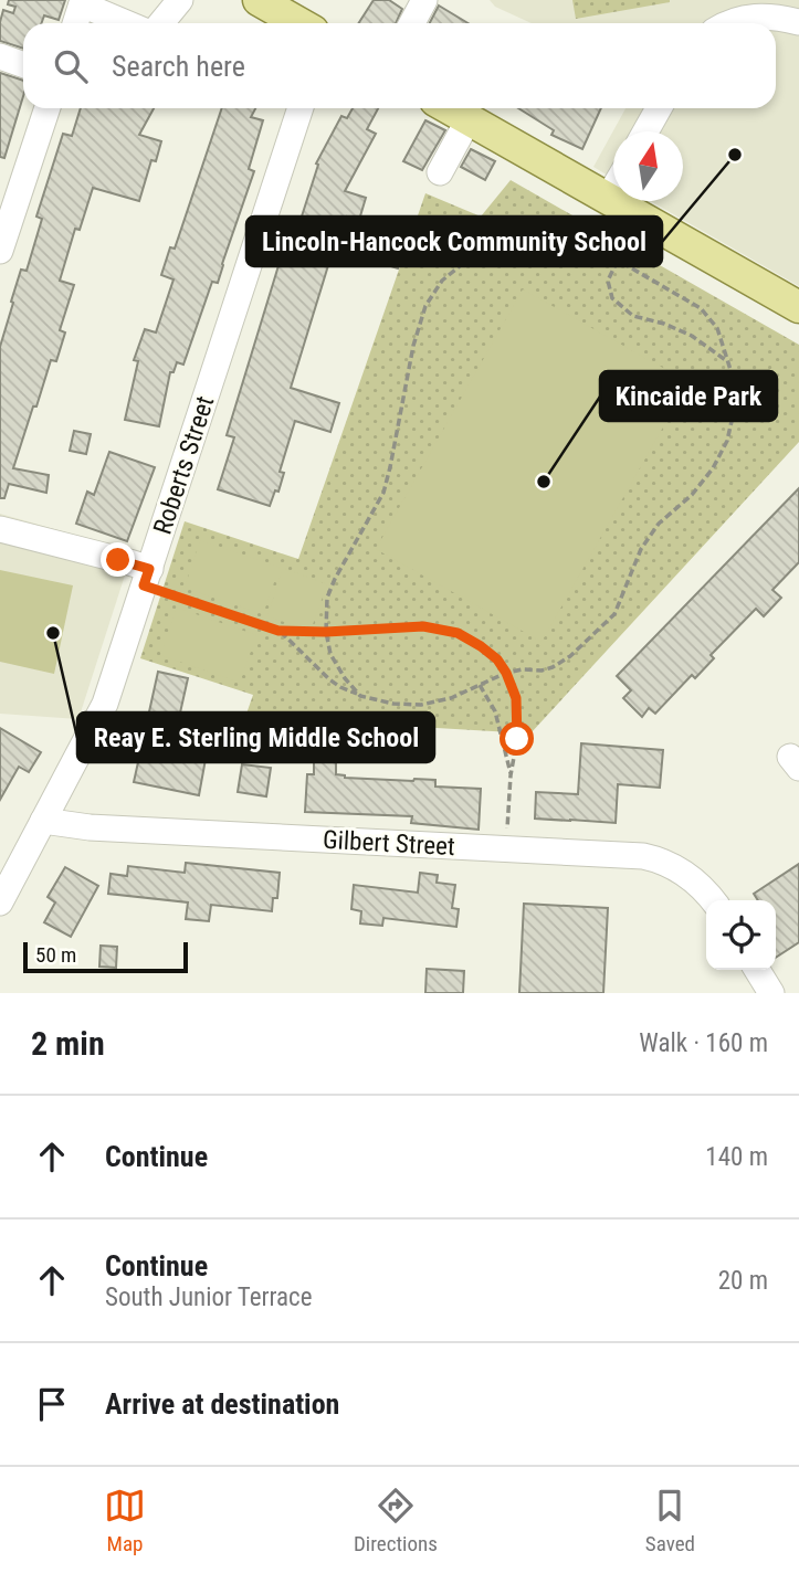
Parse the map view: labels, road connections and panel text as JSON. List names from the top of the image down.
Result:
{
  "streets": {
    "street": ["Roberts Street", "Gilbert Street"]
  },
  "crossings": [
    ["Roberts Street", "Gilbert Street"]
  ],
  "places": ["Lincoln-Hancock Community School", "Kincaide Park", "Reay E. Sterling Middle School"],
  "scale_bar": "50 m",
  "north": "top",
  "page": {
    "search": "Search here",
    "scale": "50 m",
    "heading": ["2 min", "Walk · 160 m"],
    "list": [
      ["Continue", "140 m"],
      ["Continue", "South Junior Terrace", "20 m"],
      "Arrive at destination"
    ],
    "nav": ["Map", "Directions", "Saved"]
  }
}
